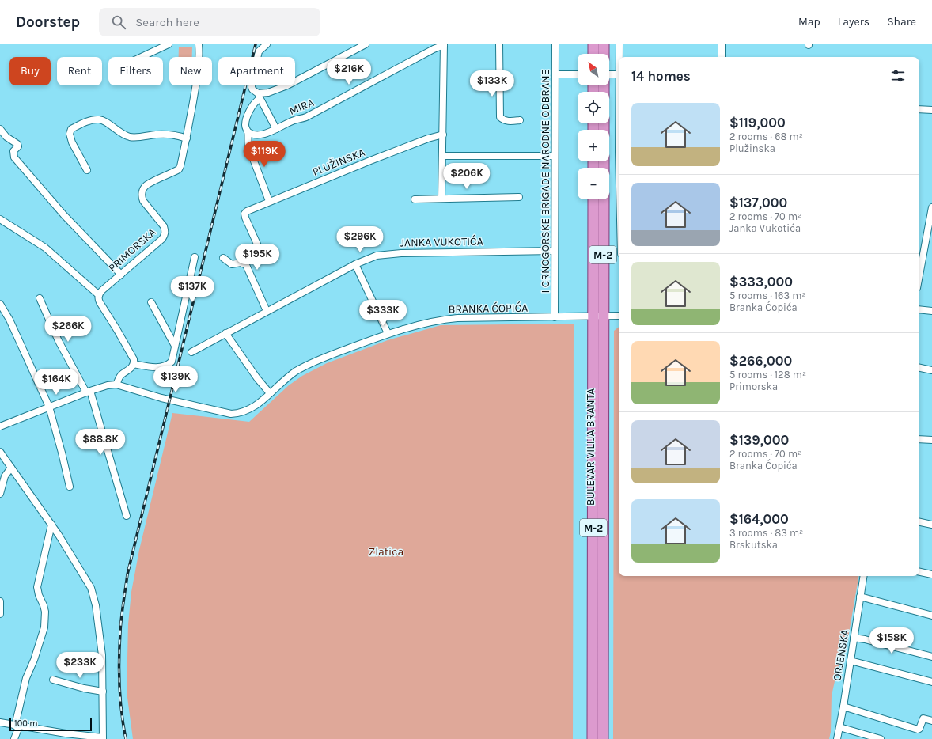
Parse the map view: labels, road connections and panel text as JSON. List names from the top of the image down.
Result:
{
  "streets": {
    "main road": ["M-2", "BULEVAR VILIJA BRANTA"],
    "street": [
      "MIRA",
      "PLUŽINSKA",
      "I CRNOGORSKE BRIGADE NARODNE ODBRANE",
      "JANKA VUKOTIĆA",
      "PRIMORSKA",
      "BRANKA ĆOPIĆA",
      "ORJENSKA"
    ]
  },
  "crossings": [
    ["I CRNOGORSKE BRIGADE NARODNE ODBRANE", "JANKA VUKOTIĆA"],
    ["I CRNOGORSKE BRIGADE NARODNE ODBRANE", "BRANKA ĆOPIĆA"],
    ["BRANKA ĆOPIĆA", "BULEVAR VILIJA BRANTA"]
  ],
  "parks": ["Zlatica"],
  "scale_bar": "100 m",
  "north": "top left",
  "page": {
    "header": "Doorstep",
    "search": "Search here",
    "nav": ["Map", "Layers", "Share"],
    "map_buttons": ["+", "−"],
    "chip": [
      "Buy",
      "Rent",
      "Filters",
      "New",
      "Apartment"
    ],
    "heading": "14 homes",
    "price": [
      "$216K",
      "$133K",
      "$119K",
      "$206K",
      "$296K",
      "$195K",
      "$137K",
      "$333K",
      "$266K",
      "$139K",
      "$164K",
      "$88.8K",
      "$158K",
      "$233K"
    ],
    "list": [
      {
        "name": "$119,000",
        "note": "2 rooms · 68 m² · Plužinska"
      },
      {
        "name": "$137,000",
        "note": "2 rooms · 70 m² · Janka Vukotića"
      },
      {
        "name": "$333,000",
        "note": "5 rooms · 163 m² · Branka Ćopića"
      },
      {
        "name": "$266,000",
        "note": "5 rooms · 128 m² · Primorska"
      },
      {
        "name": "$139,000",
        "note": "2 rooms · 70 m² · Branka Ćopića"
      },
      {
        "name": "$164,000",
        "note": "3 rooms · 83 m² · Brskutska"
      }
    ],
    "scale": "100 m"
  }
}
